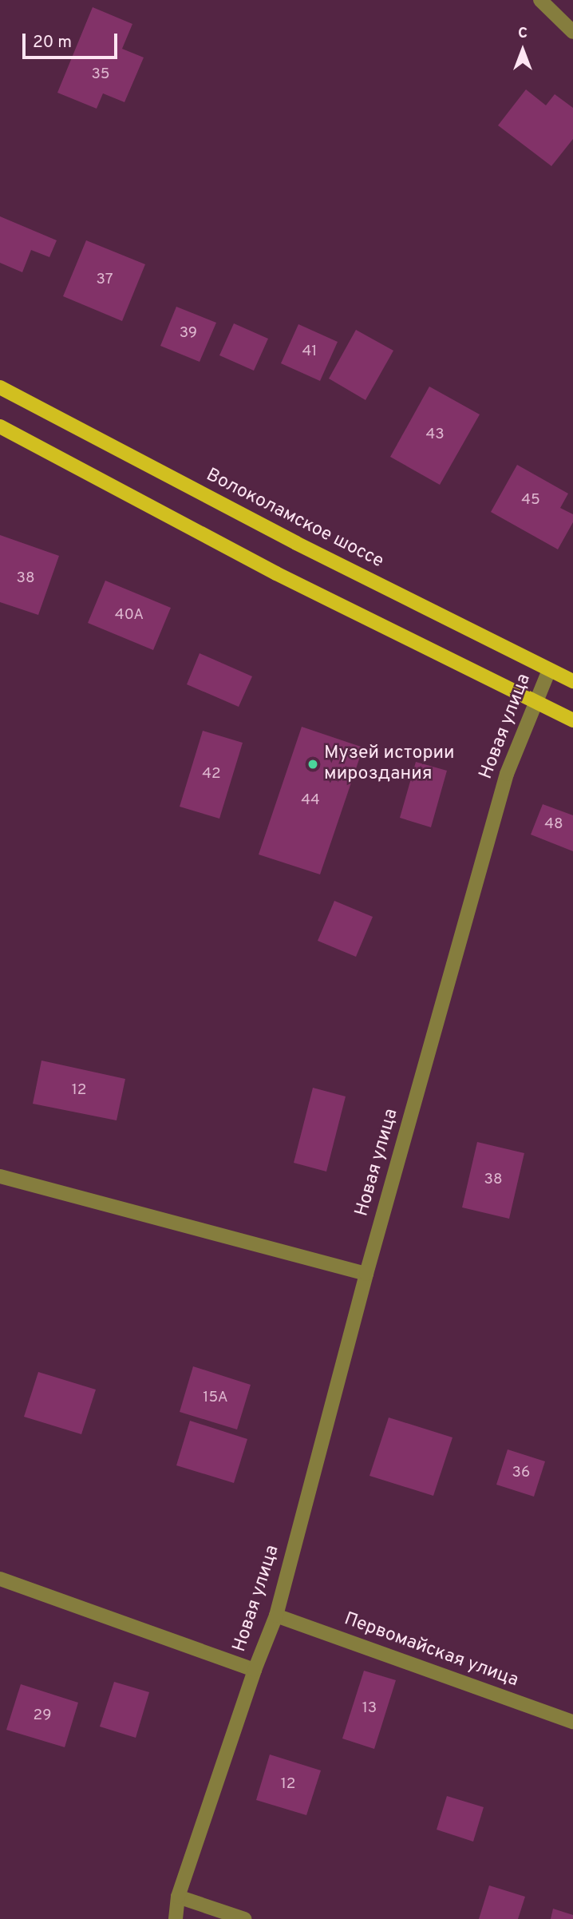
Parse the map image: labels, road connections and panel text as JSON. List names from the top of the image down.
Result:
{
  "streets": {
    "main road": ["Волоколамское шоссе"],
    "street": ["Новая улица", "Первомайская улица"]
  },
  "crossings": [
    ["Волоколамское шоссе", "Новая улица"],
    ["Новая улица", "Первомайская улица"]
  ],
  "places": ["Музей истории мироздания"],
  "house_numbers": [
    "35",
    "37",
    "39",
    "41",
    "43",
    "45",
    "38",
    "40А",
    "42",
    "44",
    "48",
    "12",
    "38",
    "15А",
    "36",
    "13",
    "29",
    "12"
  ],
  "scale_bar": "20 m",
  "north": "top"
}
